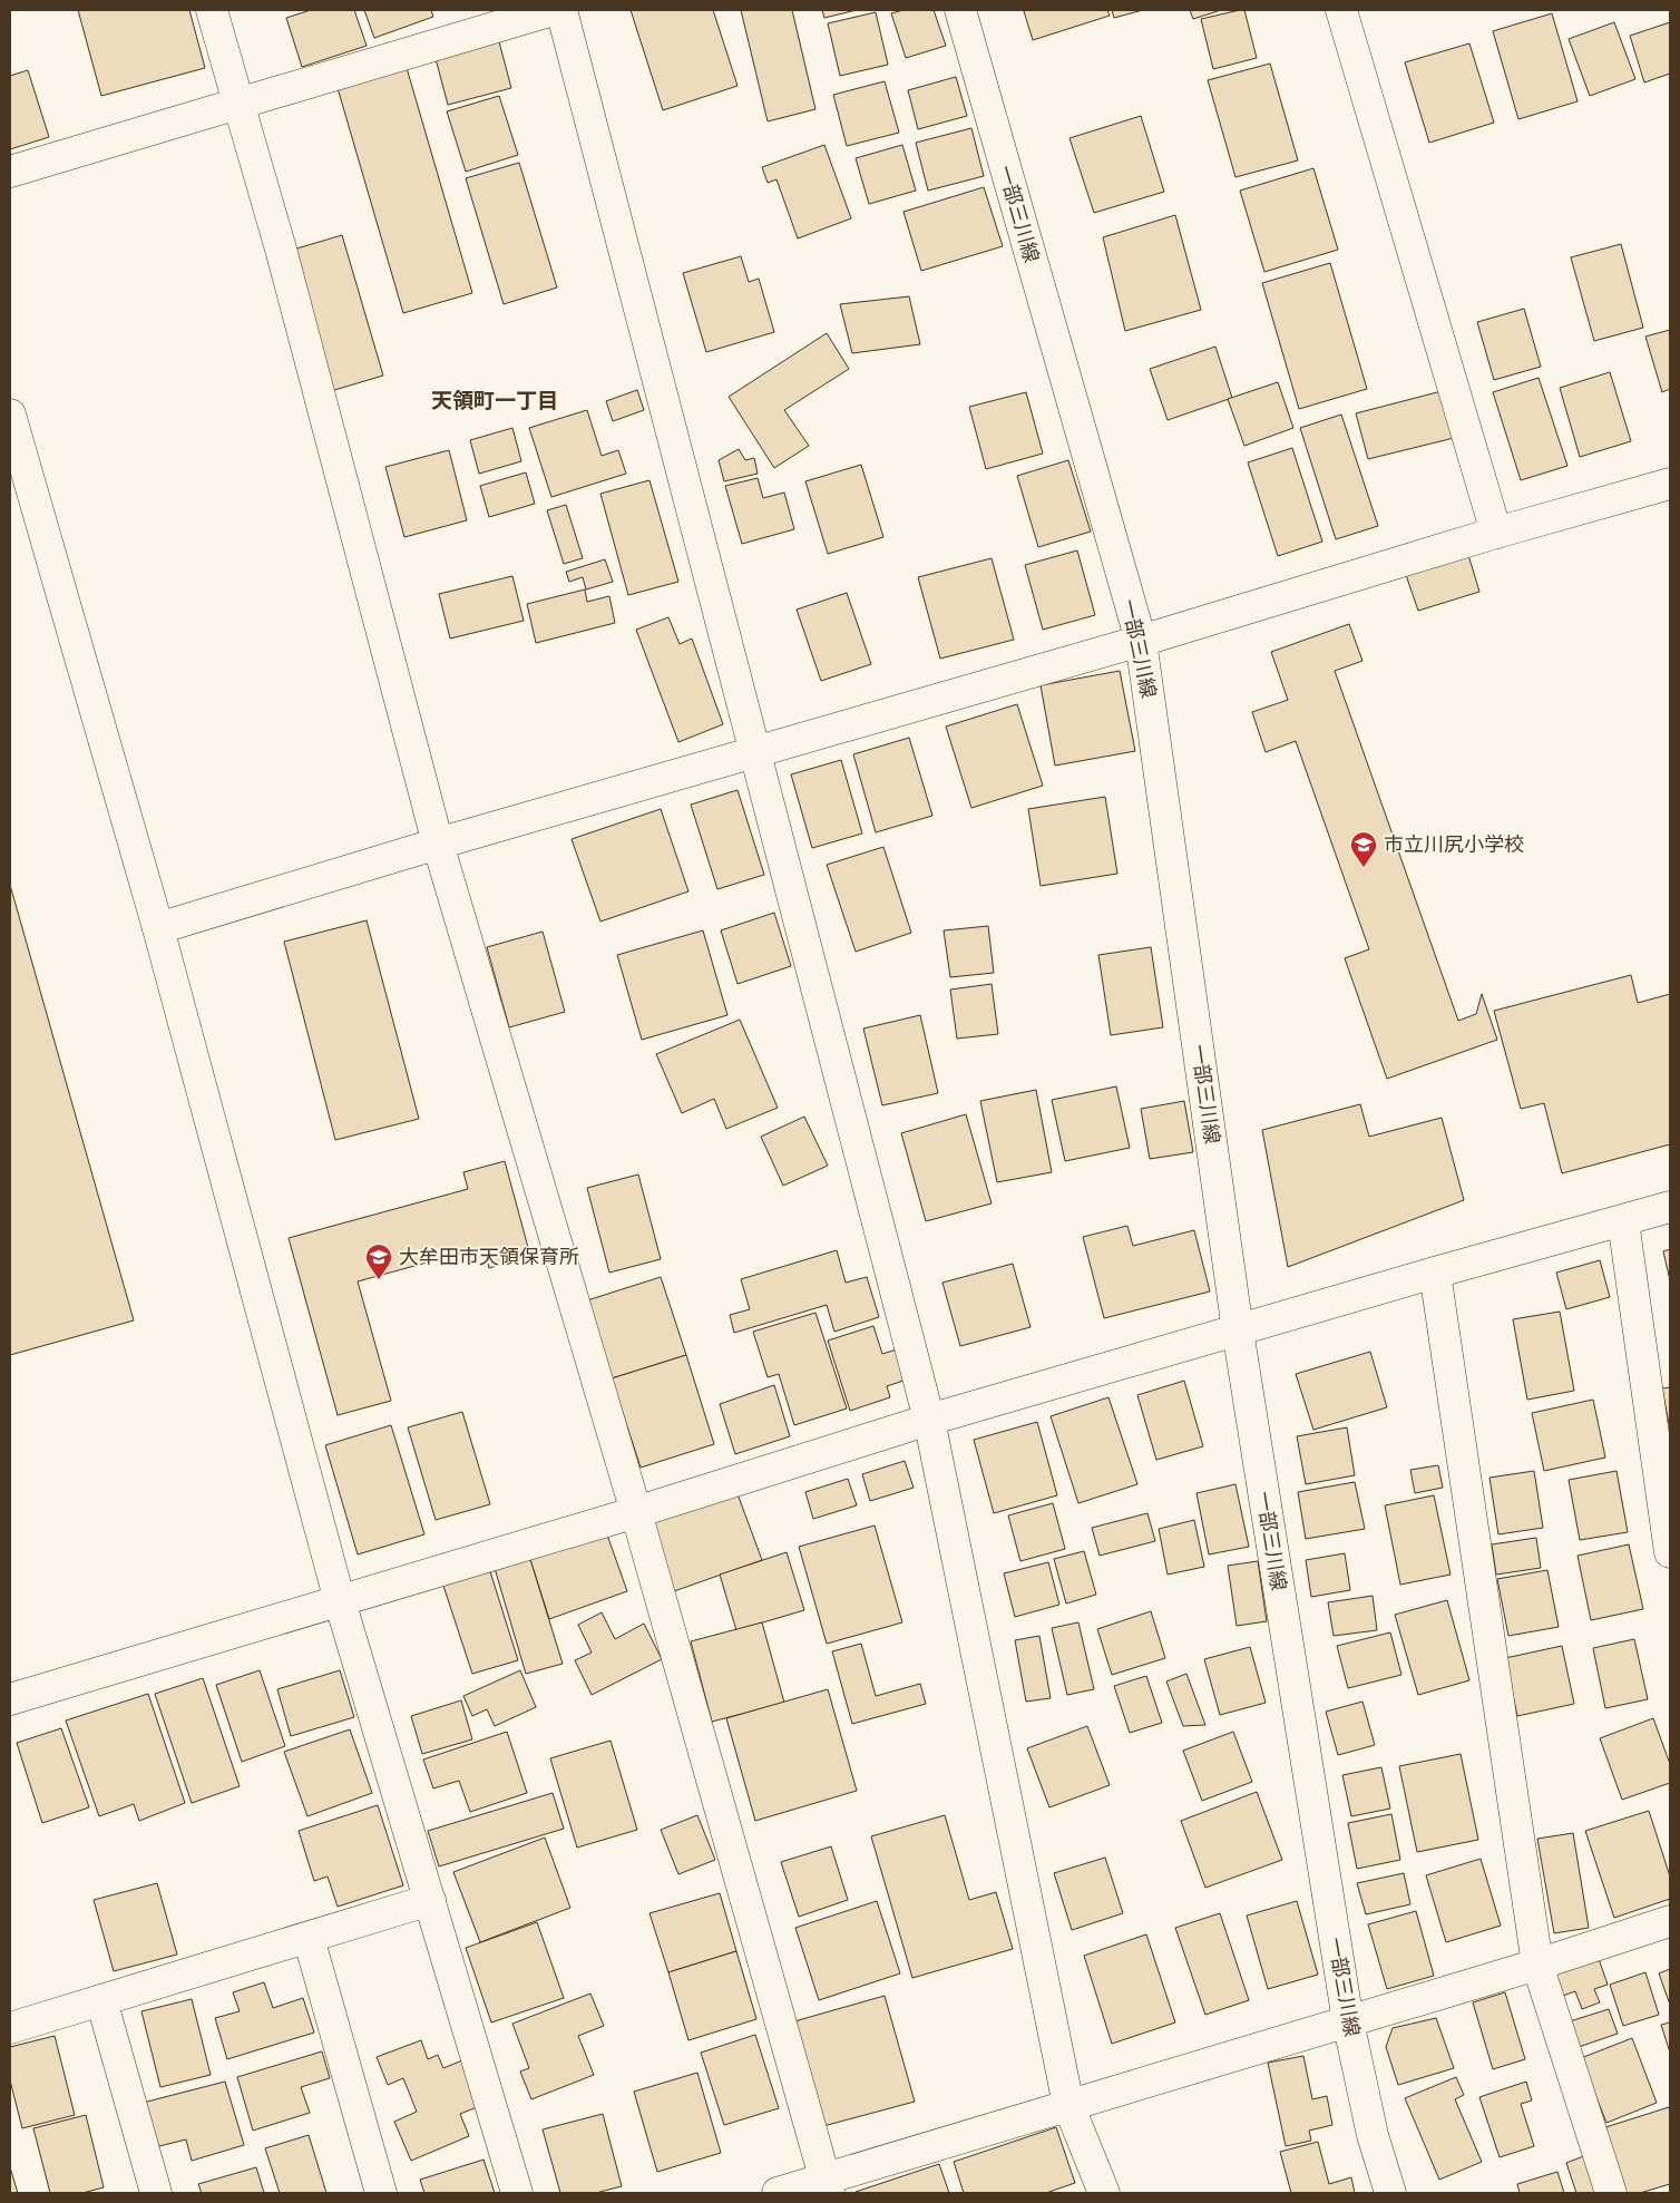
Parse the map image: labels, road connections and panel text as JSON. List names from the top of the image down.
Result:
{
  "streets": {
    "street": ["一部三川線"]
  },
  "districts": ["天領町一丁目"],
  "places": {
    "school or university": ["市立川尻小学校", "大牟田市天領保育所"]
  }
}
